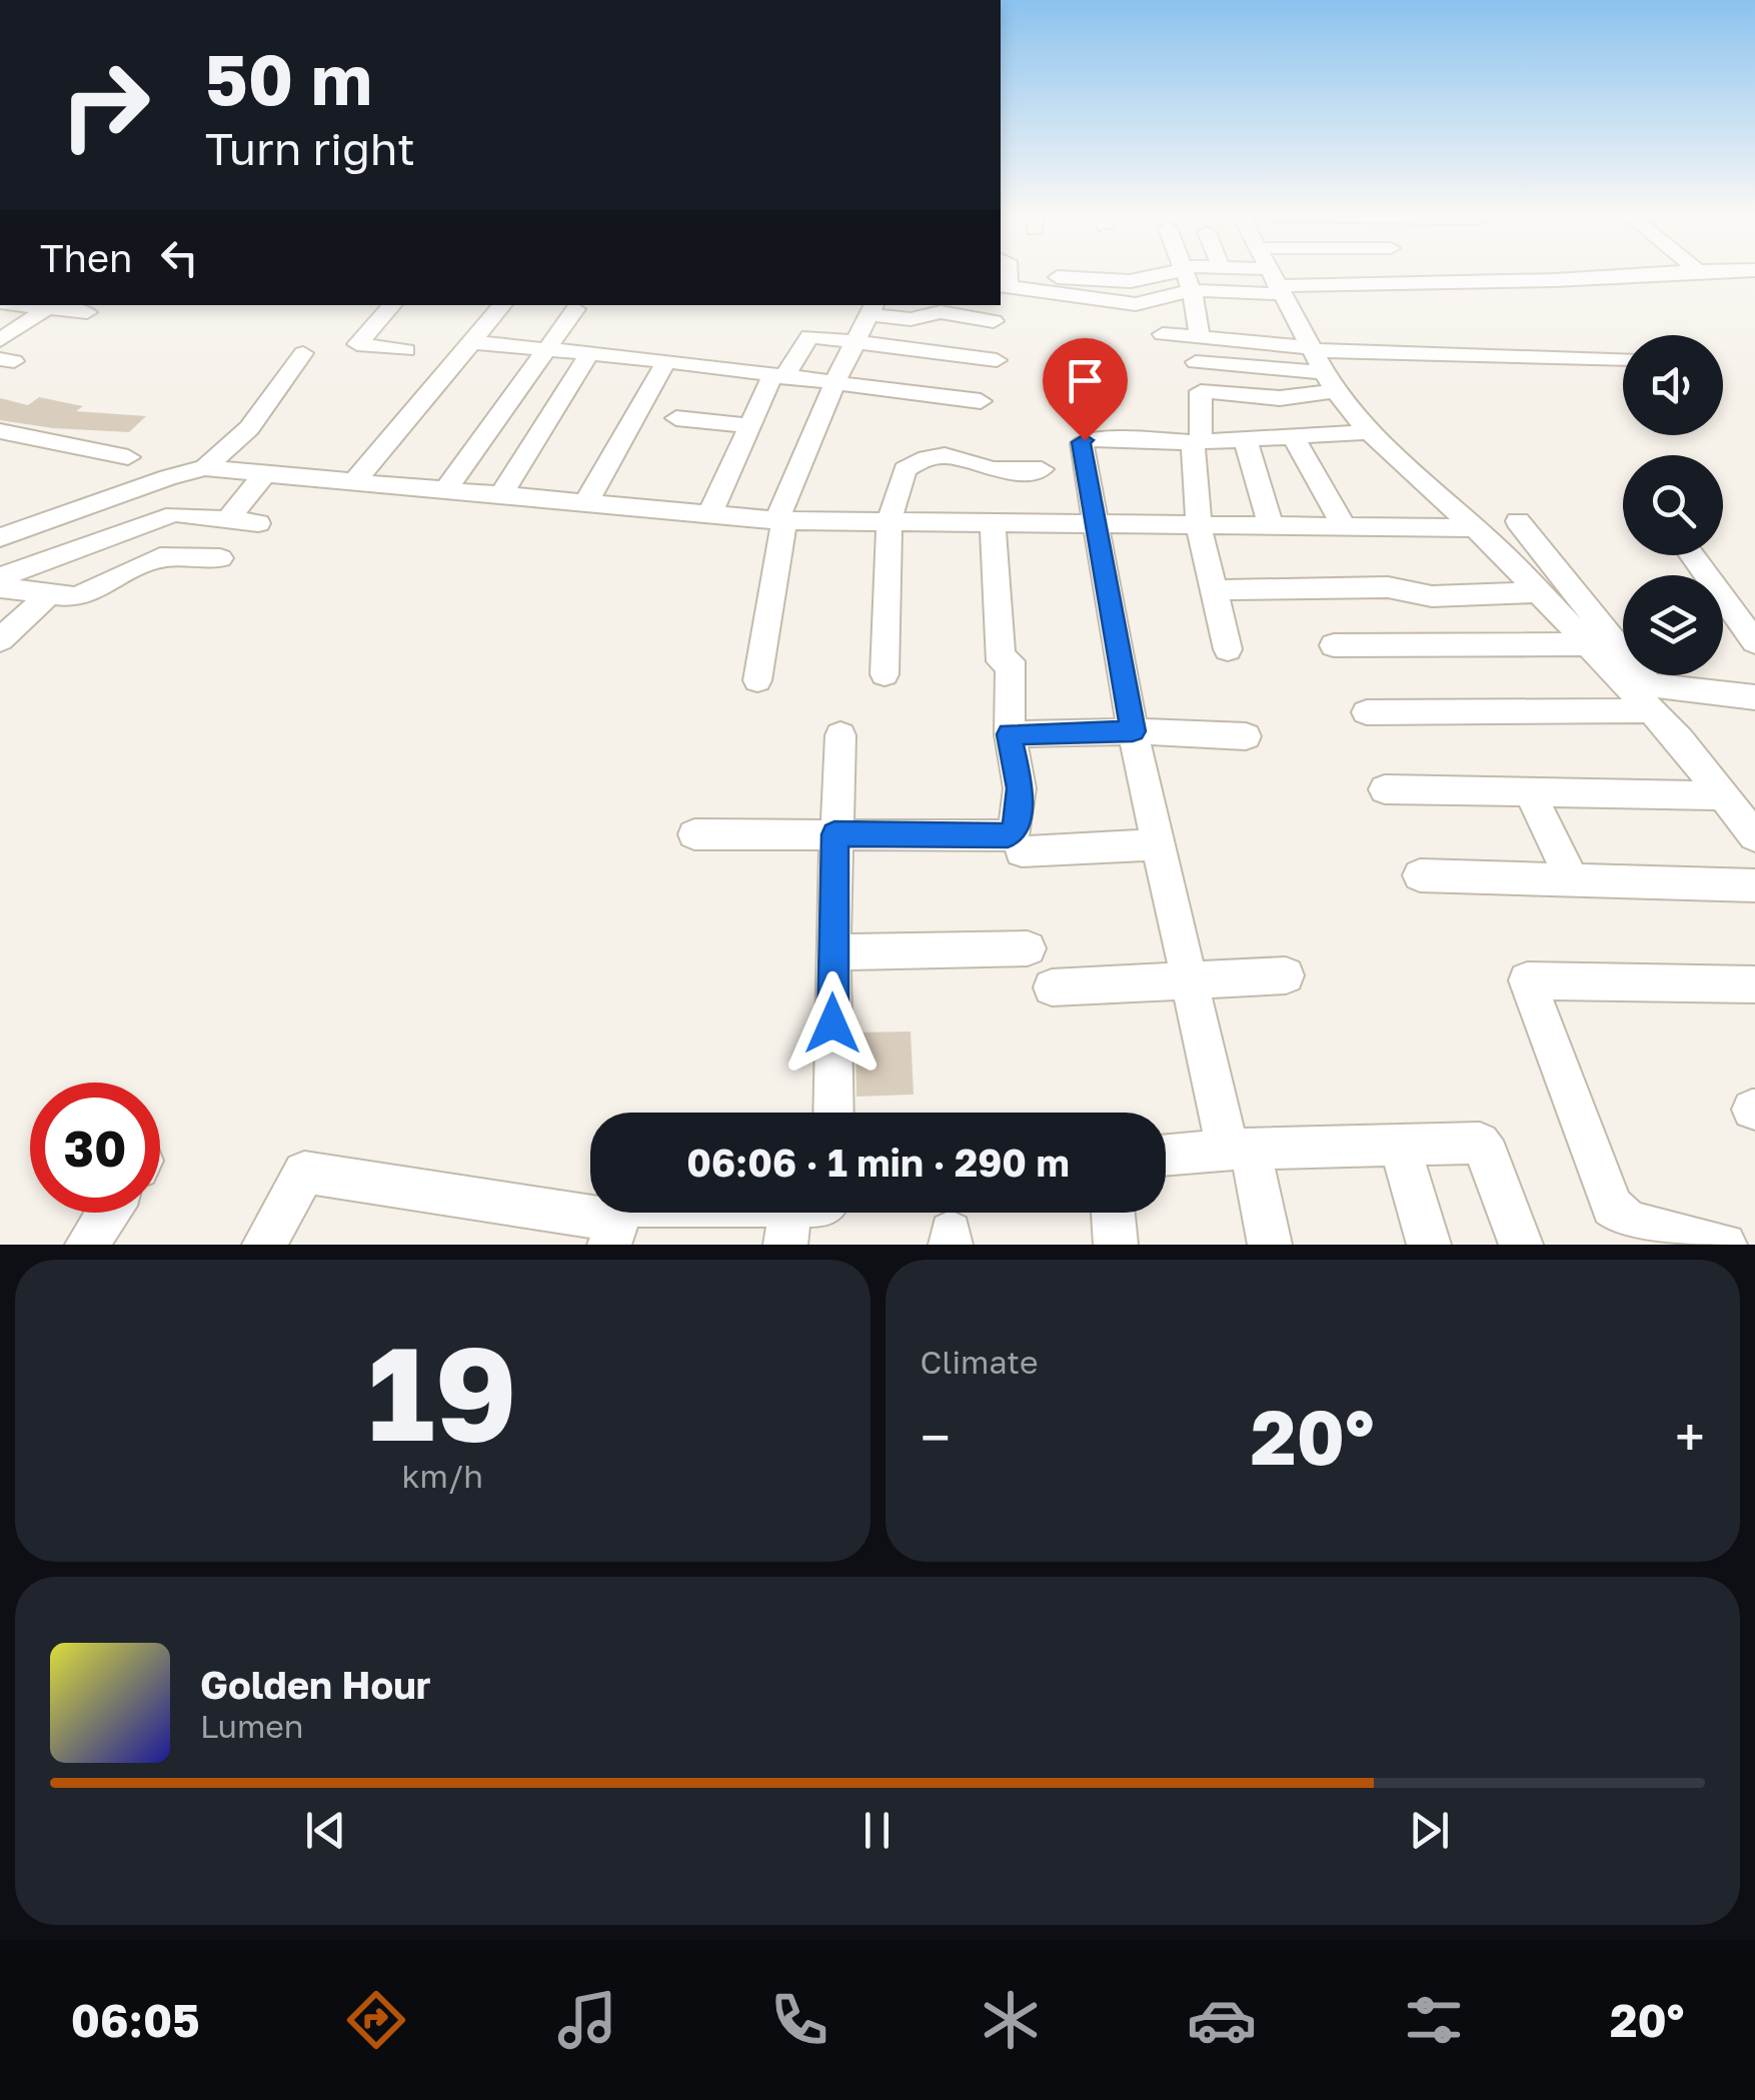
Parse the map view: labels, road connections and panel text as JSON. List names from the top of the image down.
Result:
{
  "page": {
    "turn": ["50 m", "Turn right"],
    "then": "Then",
    "limit": "30",
    "trip": "06:06 · 1 min · 290 m",
    "tile": [
      ["19", "km/h"],
      "Climate"
    ],
    "heat": ["−", "20°", "+"],
    "song": ["Golden Hour", "Lumen"],
    "tabs": ["06:05", "20°"]
  }
}
